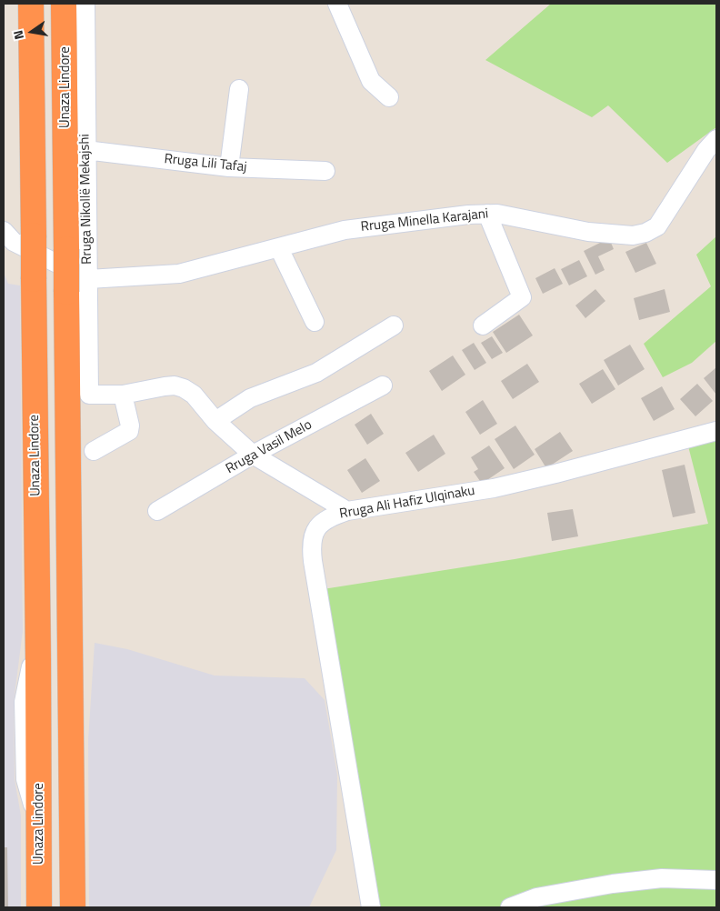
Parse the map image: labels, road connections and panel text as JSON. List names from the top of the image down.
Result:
{
  "streets": {
    "highway": ["Unaza Lindore"],
    "street": [
      "Rruga Lili Tafaj",
      "Rruga Nikollë Mekajshi",
      "Rruga Minella Karajani",
      "Rruga Vasil Melo",
      "Rruga Ali Hafiz Ulqinaku"
    ]
  },
  "crossings": [
    ["Rruga Lili Tafaj", "Rruga Nikollë Mekajshi"],
    ["Rruga Nikollë Mekajshi", "Rruga Minella Karajani"]
  ],
  "north": "left"
}
